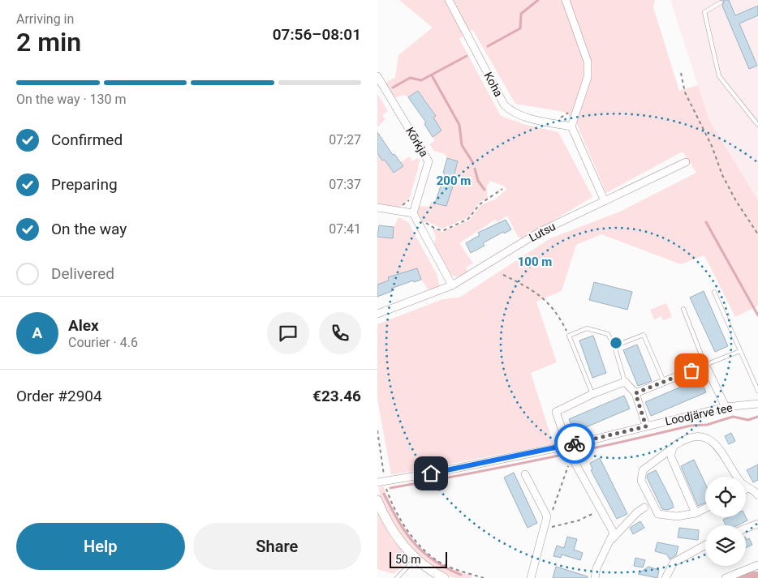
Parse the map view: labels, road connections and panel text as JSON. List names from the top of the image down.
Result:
{
  "streets": {
    "street": [
      "Koha",
      "Kõrkja",
      "Lutsu",
      "Loodjärve tee"
    ]
  },
  "scale_bar": "50 m",
  "page": {
    "heading": ["2 min", "Arriving in", "07:56–08:01"],
    "panel": [
      "Alex",
      "Courier · 4.6",
      "Order #2904",
      "€23.46"
    ],
    "bar": "On the way · 130 m",
    "list": [
      ["Confirmed", "07:27"],
      ["Preparing", "07:37"],
      ["On the way", "07:41"],
      "Delivered"
    ],
    "round": "A",
    "buttons": ["Help", "Share"],
    "scale": "50 m"
  },
  "rings": ["200 m", "100 m"]
}
